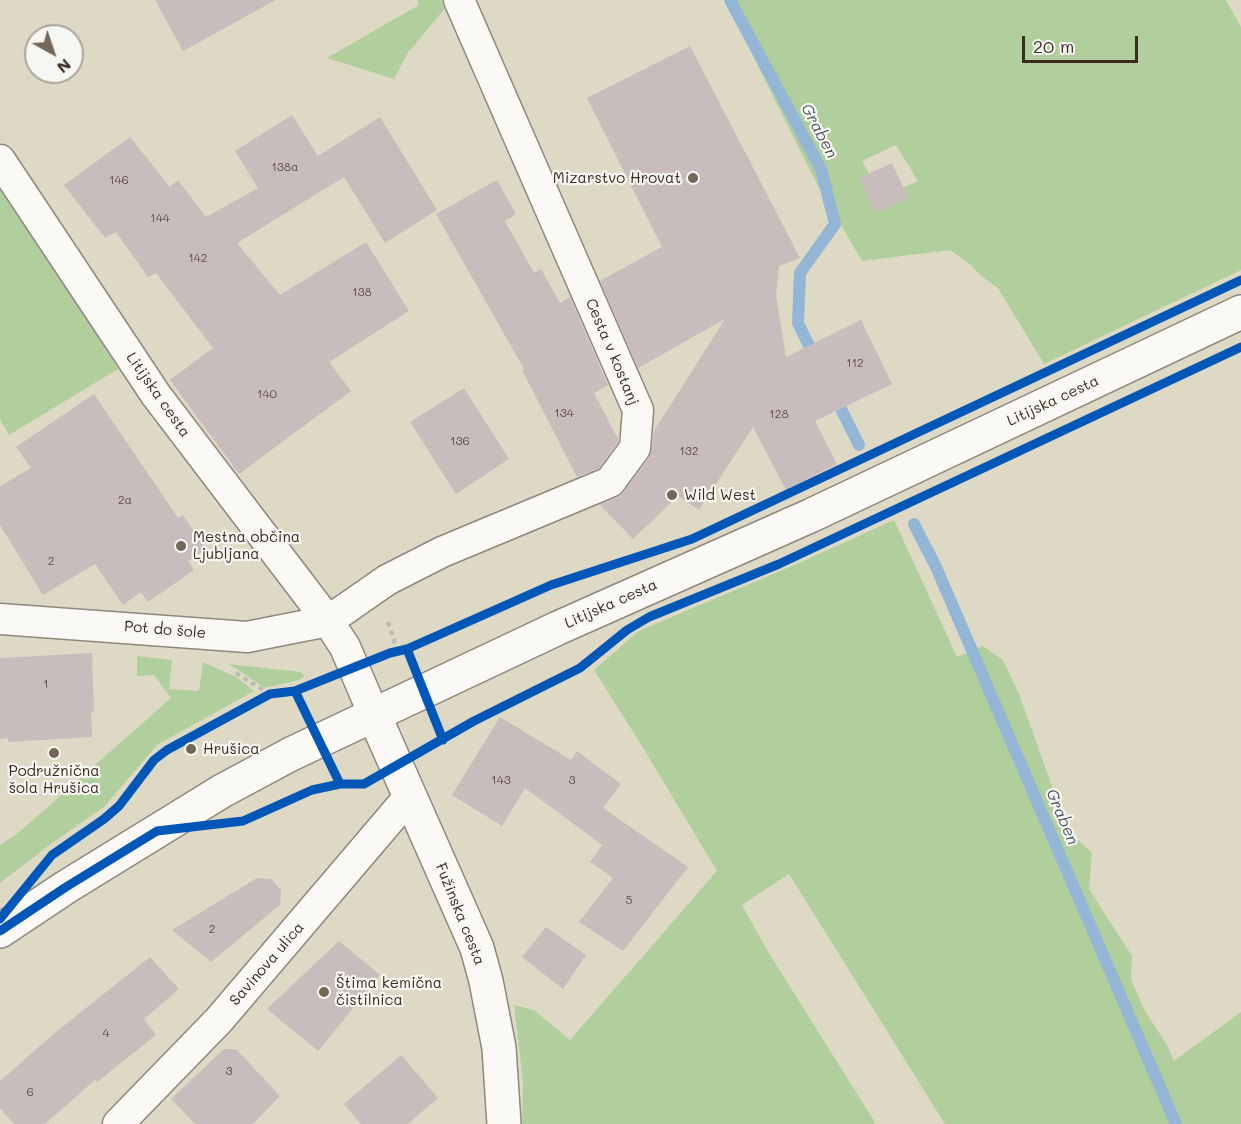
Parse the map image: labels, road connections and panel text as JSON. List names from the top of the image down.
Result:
{
  "streets": {
    "main road": ["Litijska cesta", "Fužinska cesta"],
    "street": ["Cesta v kostanj", "Pot do šole", "Savinova ulica"]
  },
  "crossings": [
    ["Cesta v kostanj", "Litijska cesta"],
    ["Cesta v kostanj", "Pot do šole"],
    ["Litijska cesta", "Pot do šole"],
    ["Litijska cesta", "Fužinska cesta"],
    ["Fužinska cesta", "Savinova ulica"]
  ],
  "water": ["Graben"],
  "places": [
    "Mizarstvo Hrovat",
    "Wild West",
    "Mestna občina Ljubljana",
    "Hrušica",
    "Podružnična šola Hrušica",
    "Štima kemična čistilnica"
  ],
  "house_numbers": [
    "138a",
    "146",
    "144",
    "142",
    "138",
    "112",
    "140",
    "134",
    "128",
    "136",
    "132",
    "2a",
    "2",
    "1",
    "143",
    "3",
    "5",
    "2",
    "4",
    "3",
    "6"
  ],
  "scale_bar": "20 m",
  "north": "bottom right"
}
